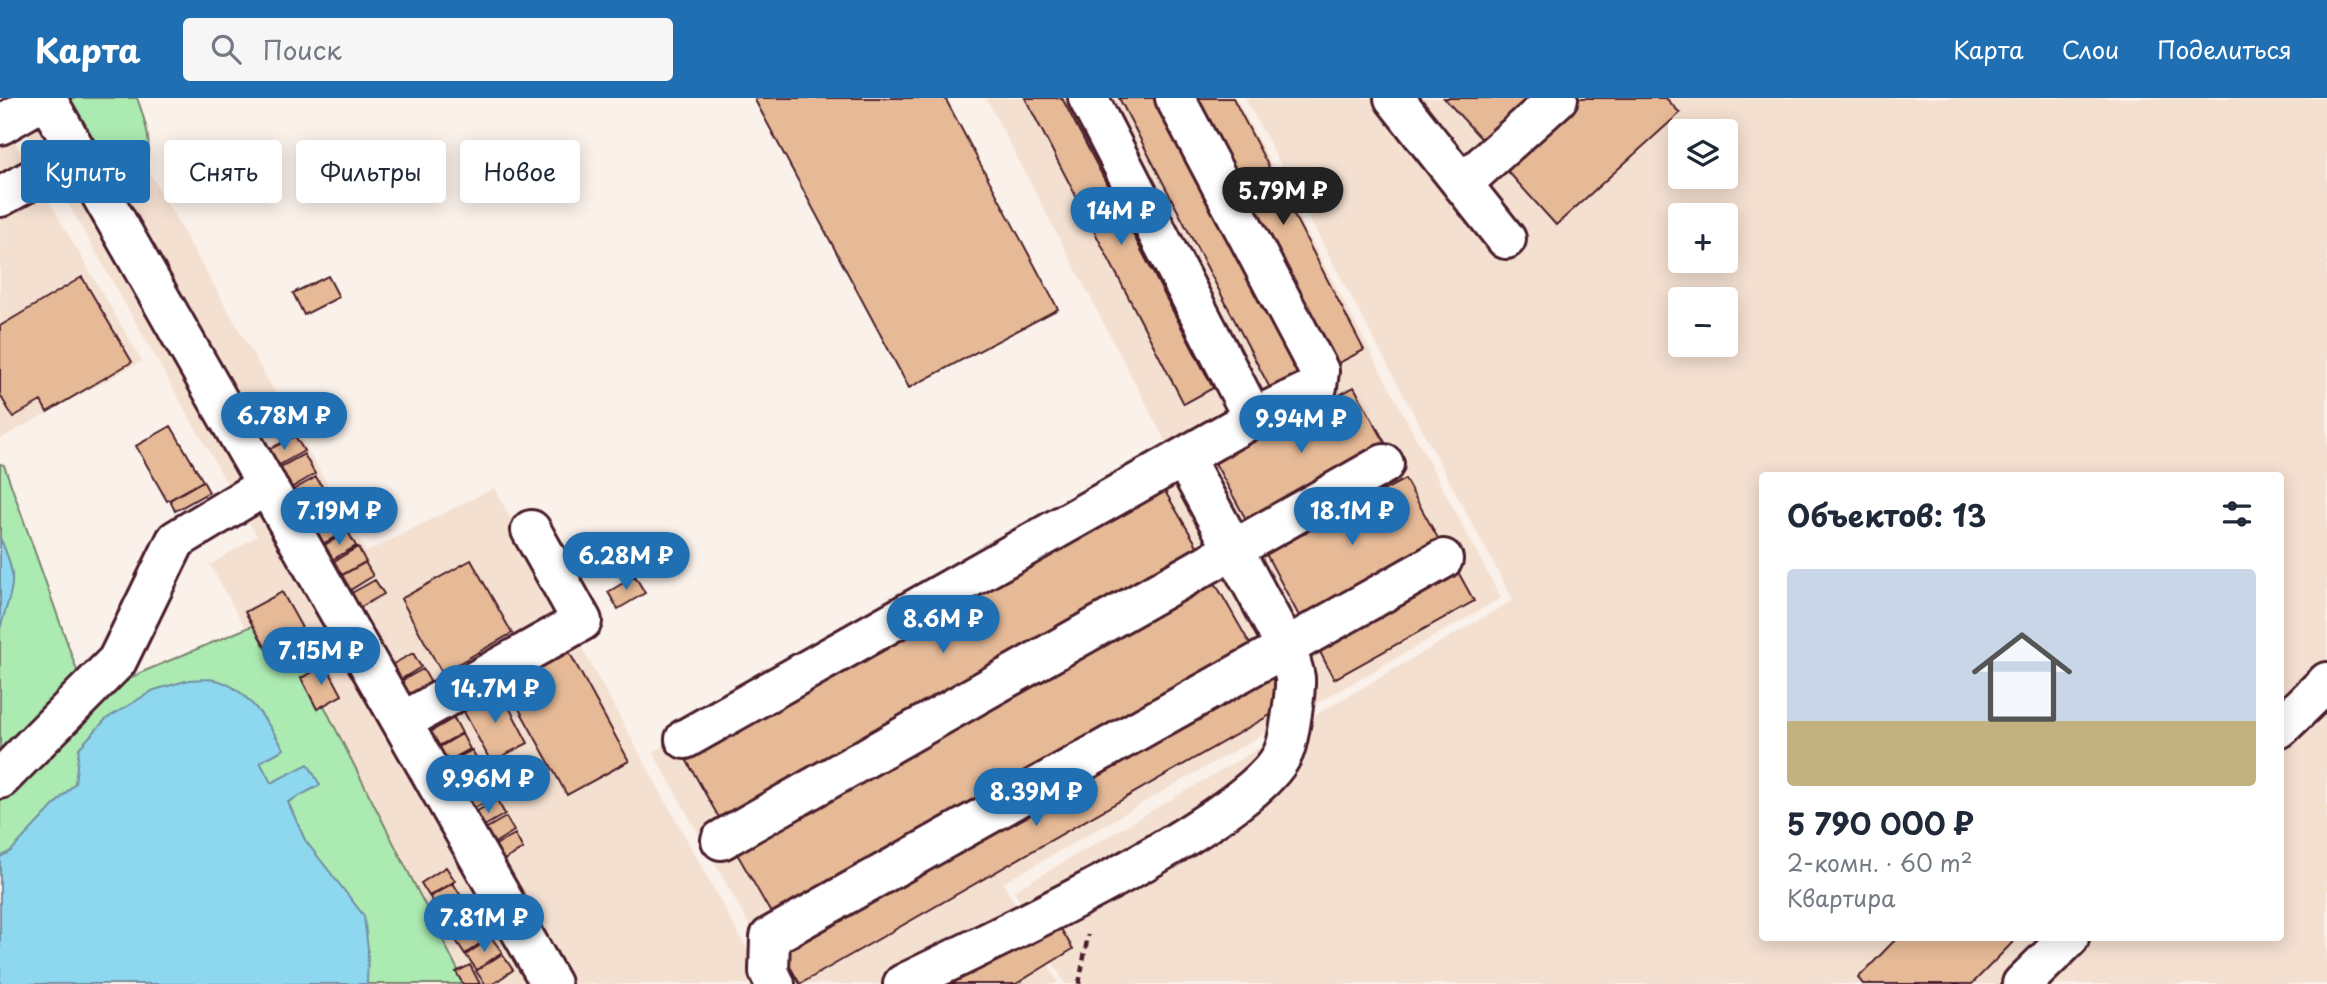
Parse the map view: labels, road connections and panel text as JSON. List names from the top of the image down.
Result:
{
  "page": {
    "header": "Карта",
    "search": "Поиск",
    "nav": ["Карта", "Слои", "Поделиться"],
    "map_buttons": ["+", "−"],
    "chip": [
      "Купить",
      "Снять",
      "Фильтры",
      "Новое"
    ],
    "price": [
      "5.79M ₽",
      "14M ₽",
      "6.78M ₽",
      "9.94M ₽",
      "7.19M ₽",
      "18.1M ₽",
      "6.28M ₽",
      "8.6M ₽",
      "7.15M ₽",
      "14.7M ₽",
      "9.96M ₽",
      "8.39M ₽",
      "7.81M ₽"
    ],
    "heading": "Объектов: 13",
    "list": [
      {
        "name": "5 790 000 ₽",
        "note": "2-комн. · 60 m² · Квартира"
      }
    ]
  }
}
